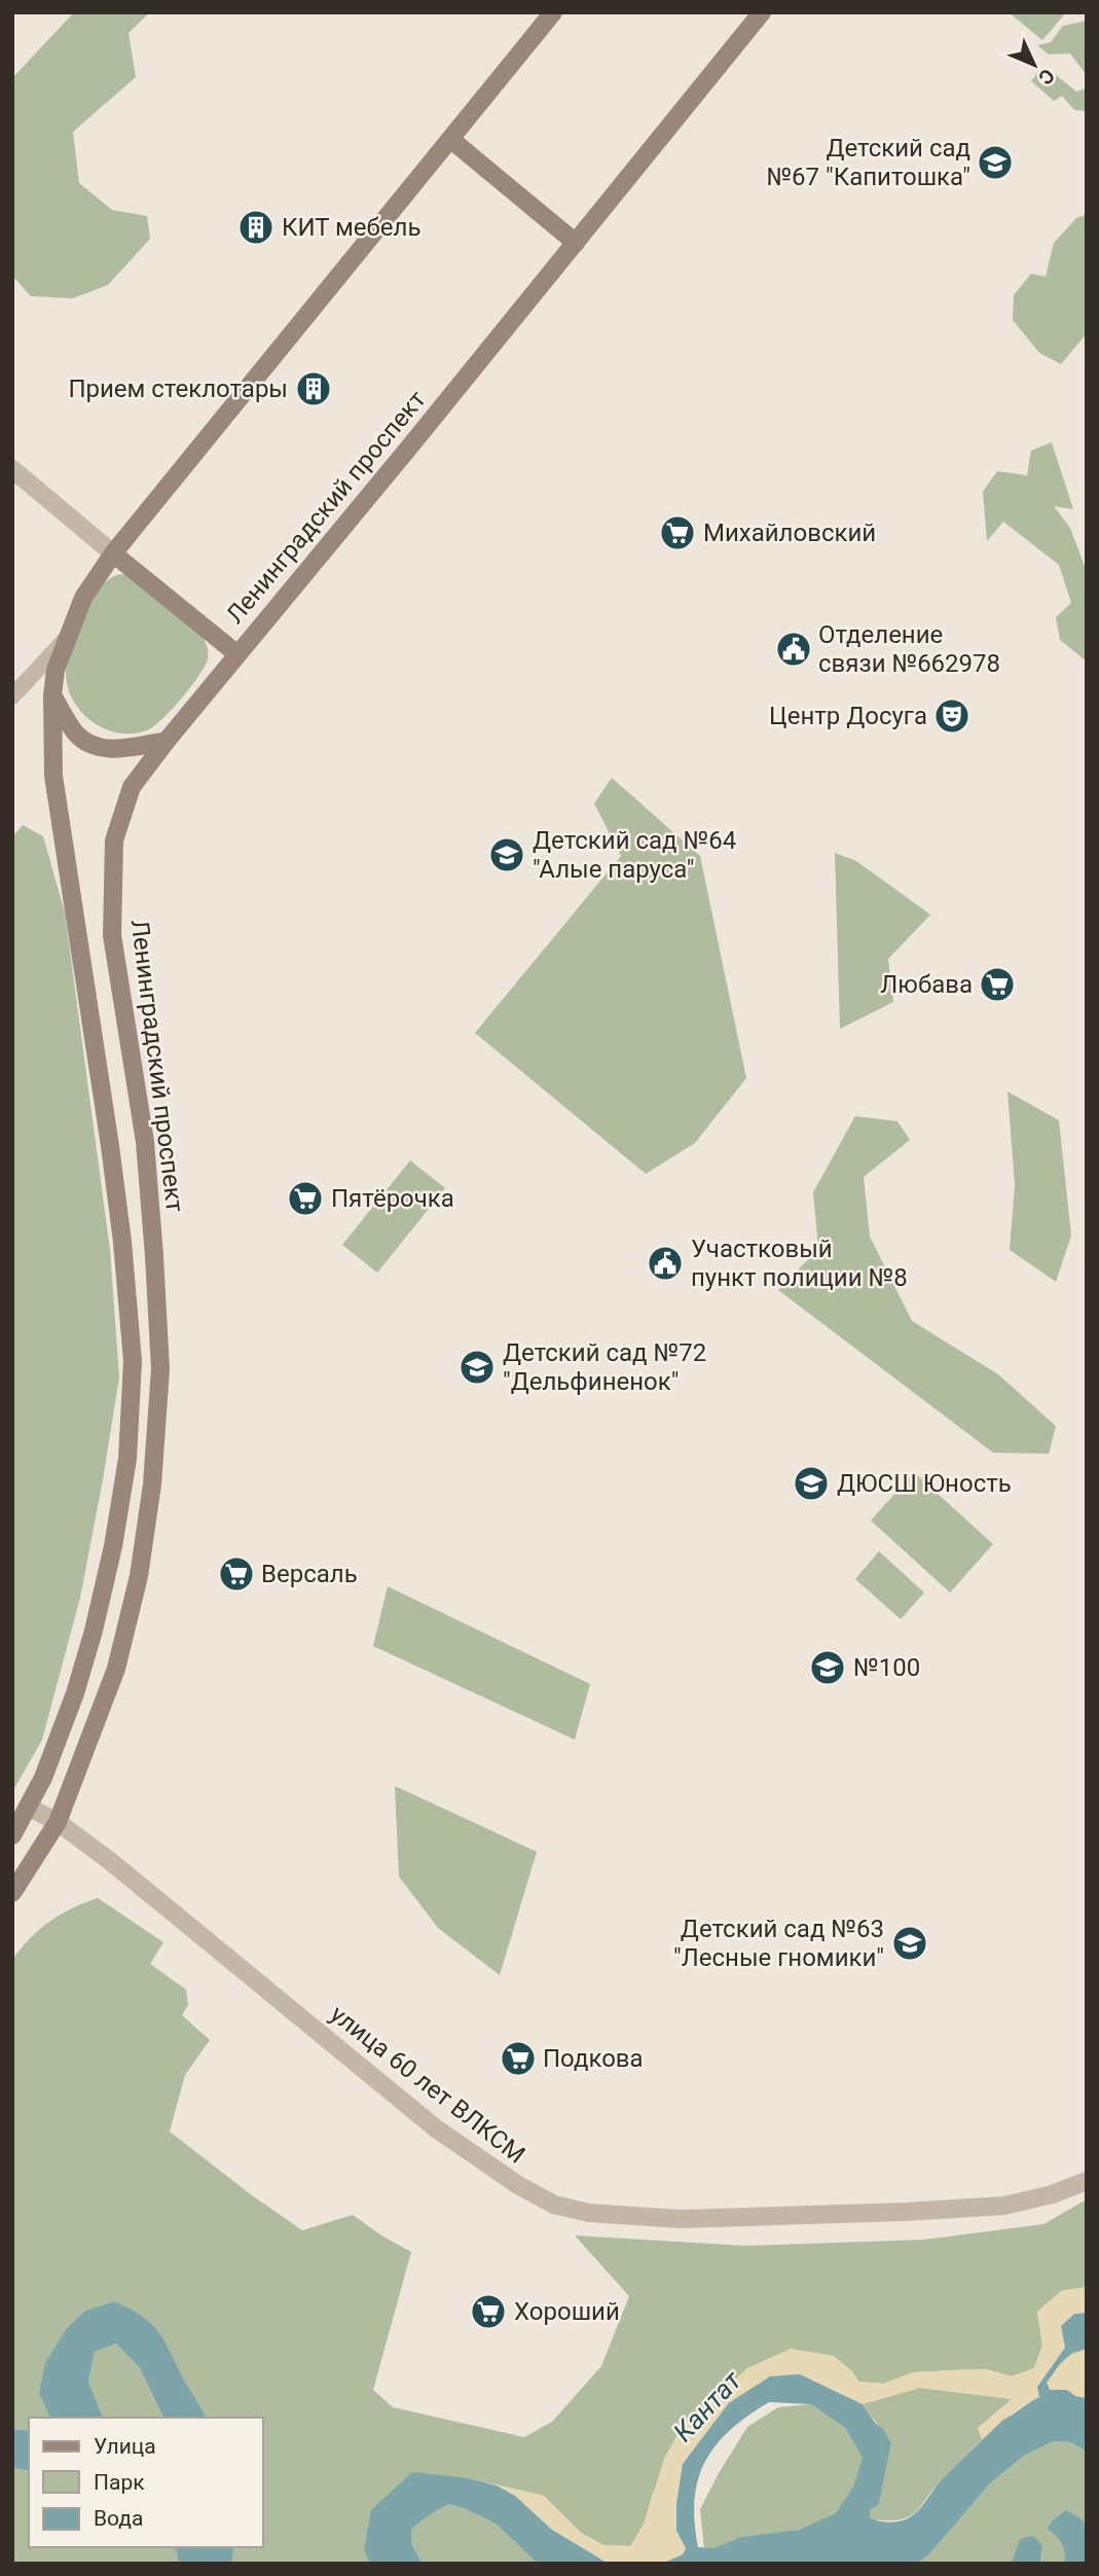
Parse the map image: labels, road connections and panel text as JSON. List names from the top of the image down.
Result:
{
  "streets": {
    "main road": ["Ленинградский проспект"],
    "street": ["улица 60 лет ВЛКСМ"]
  },
  "crossings": [
    ["Ленинградский проспект", "улица 60 лет ВЛКСМ"]
  ],
  "water": ["Кантат"],
  "places": {
    "school or university": [
      "Детский сад №67 \"Капитошка\"",
      "Детский сад №64 \"Алые паруса\"",
      "Детский сад №72 \"Дельфиненок\"",
      "ДЮСШ Юность",
      "№100",
      "Детский сад №63 \"Лесные гномики\""
    ],
    "building": ["КИТ мебель", "Прием стеклотары"],
    "supermarket": [
      "Михайловский",
      "Любава",
      "Пятёрочка",
      "Версаль",
      "Подкова",
      "Хороший"
    ],
    "public building": ["Отделение связи №662978", "Участковый пункт полиции №8"],
    "theatre": ["Центр Досуга"]
  },
  "legend": ["Улица", "Парк", "Вода"],
  "north": "bottom right"
}
